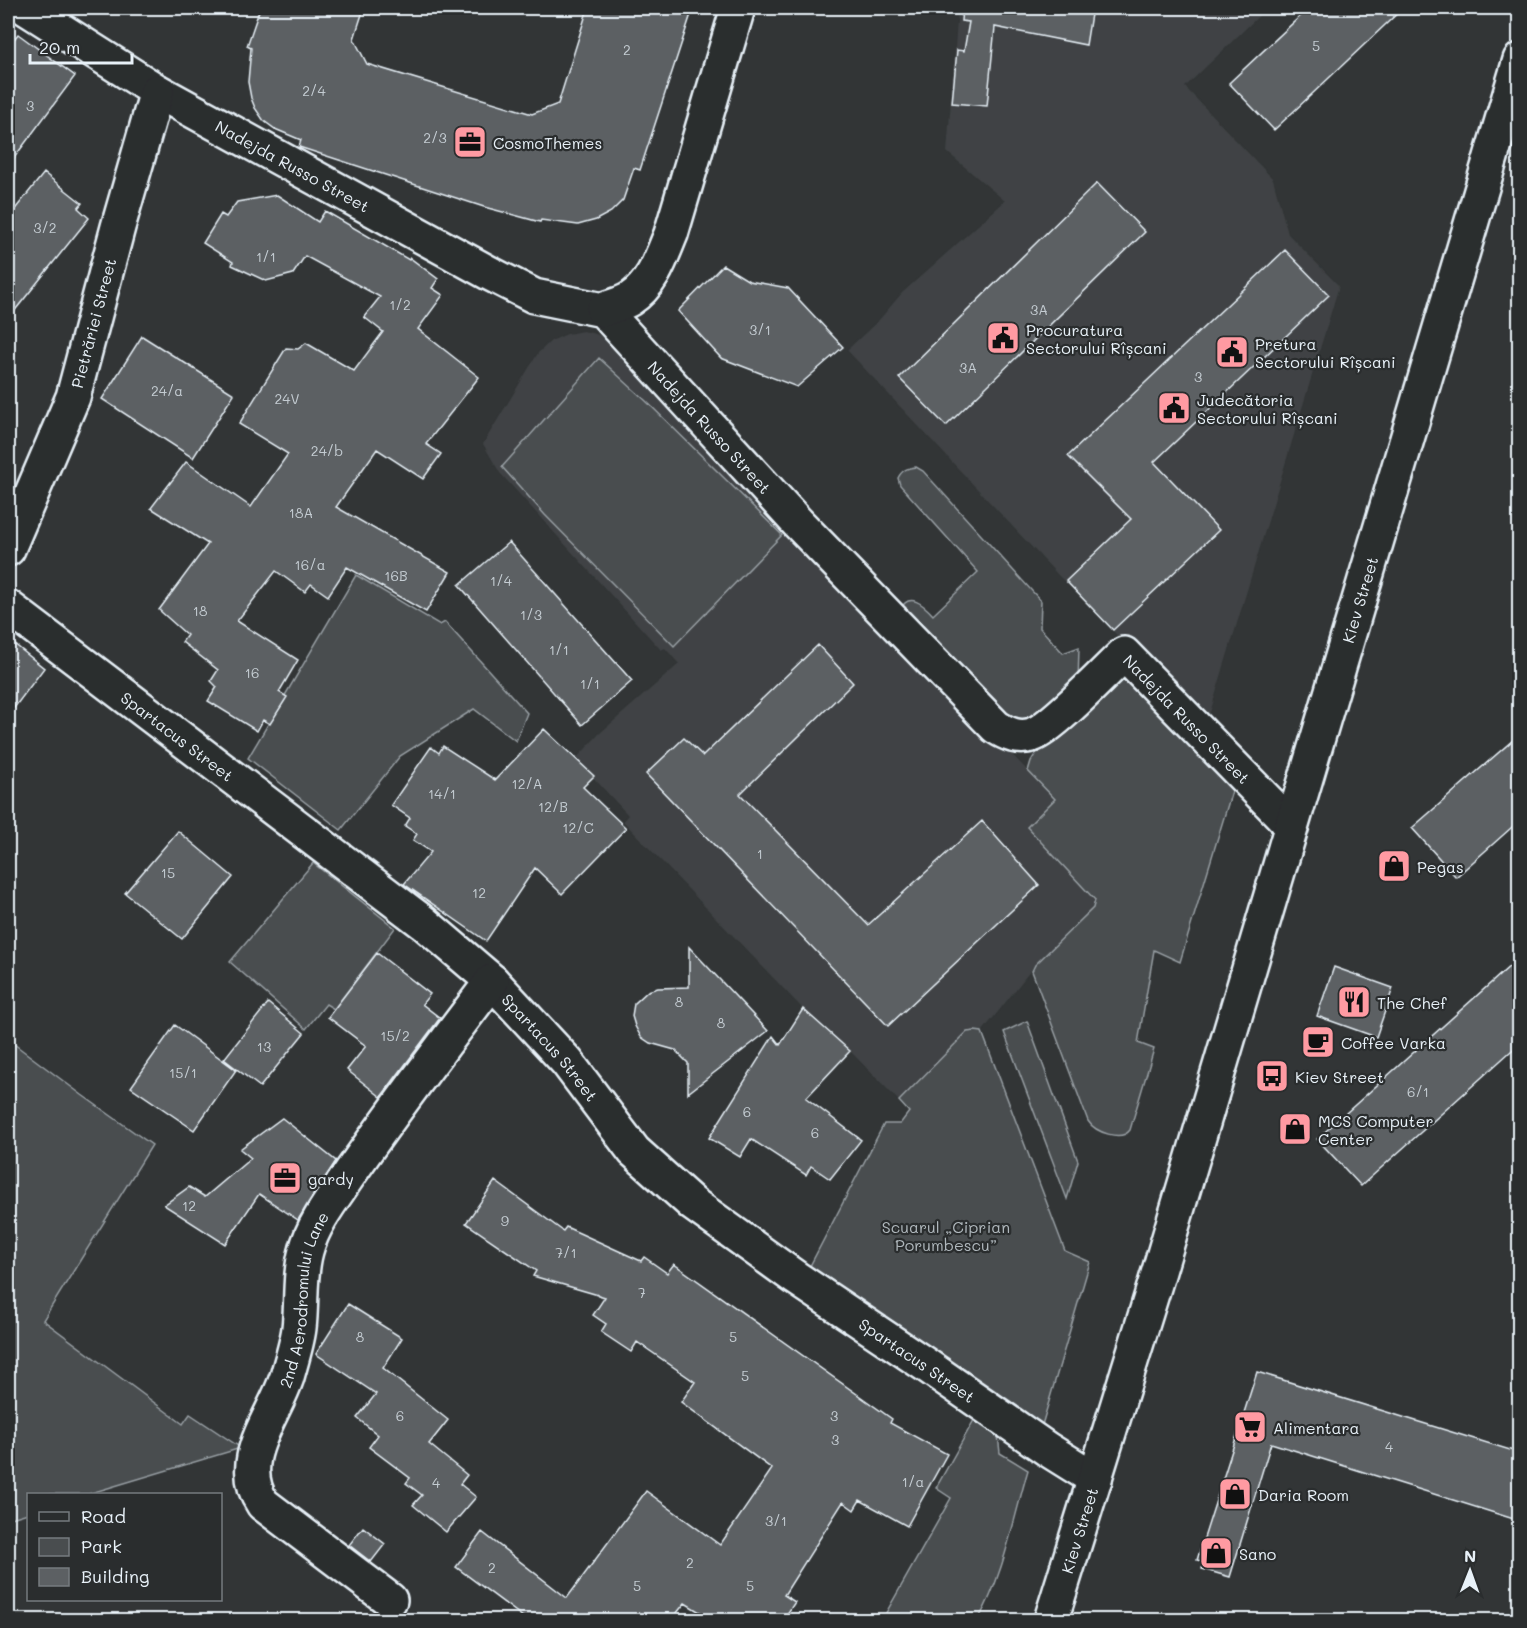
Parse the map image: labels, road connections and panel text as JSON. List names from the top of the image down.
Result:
{
  "streets": {
    "street": [
      "Nadejda Russo Street",
      "Pietrăriei Street",
      "Kiev Street",
      "Spartacus Street",
      "2nd Aerodromului Lane"
    ]
  },
  "crossings": [
    ["Nadejda Russo Street", "Pietrăriei Street"],
    ["Nadejda Russo Street", "Kiev Street"],
    ["Kiev Street", "Spartacus Street"],
    ["Spartacus Street", "2nd Aerodromului Lane"]
  ],
  "parks": ["Scuarul „Ciprian Porumbescu”"],
  "places": {
    "office": ["CosmoThemes", "gardy"],
    "public building": ["Procuratura Sectorului Rîșcani", "Pretura Sectorului Rîșcani", "Judecătoria Sectorului Rîșcani"],
    "shop": [
      "Pegas",
      "MCS Computer Center",
      "Daria Room",
      "Sano"
    ],
    "restaurant": ["The Chef"],
    "cafe": ["Coffee Varka"],
    "bus stop": ["Kiev Street"],
    "supermarket": ["Alimentara"]
  },
  "house_numbers": [
    "5",
    "2",
    "2/4",
    "3",
    "2/3",
    "3/2",
    "1/1",
    "1/2",
    "3A",
    "3/1",
    "3A",
    "3",
    "24/a",
    "24V",
    "24/b",
    "18A",
    "16/a",
    "16B",
    "1/4",
    "18",
    "1/3",
    "1/1",
    "16",
    "1/1",
    "12/A",
    "14/1",
    "12/B",
    "12/C",
    "1",
    "15",
    "12",
    "8",
    "8",
    "15/2",
    "13",
    "15/1",
    "6/1",
    "6",
    "6",
    "12",
    "9",
    "7/1",
    "7",
    "8",
    "5",
    "5",
    "6",
    "3",
    "3",
    "4",
    "1/a",
    "4",
    "3/1",
    "2",
    "2",
    "5",
    "5"
  ],
  "legend": ["Road", "Park", "Building"],
  "scale_bar": "20 m",
  "north": "top"
}
